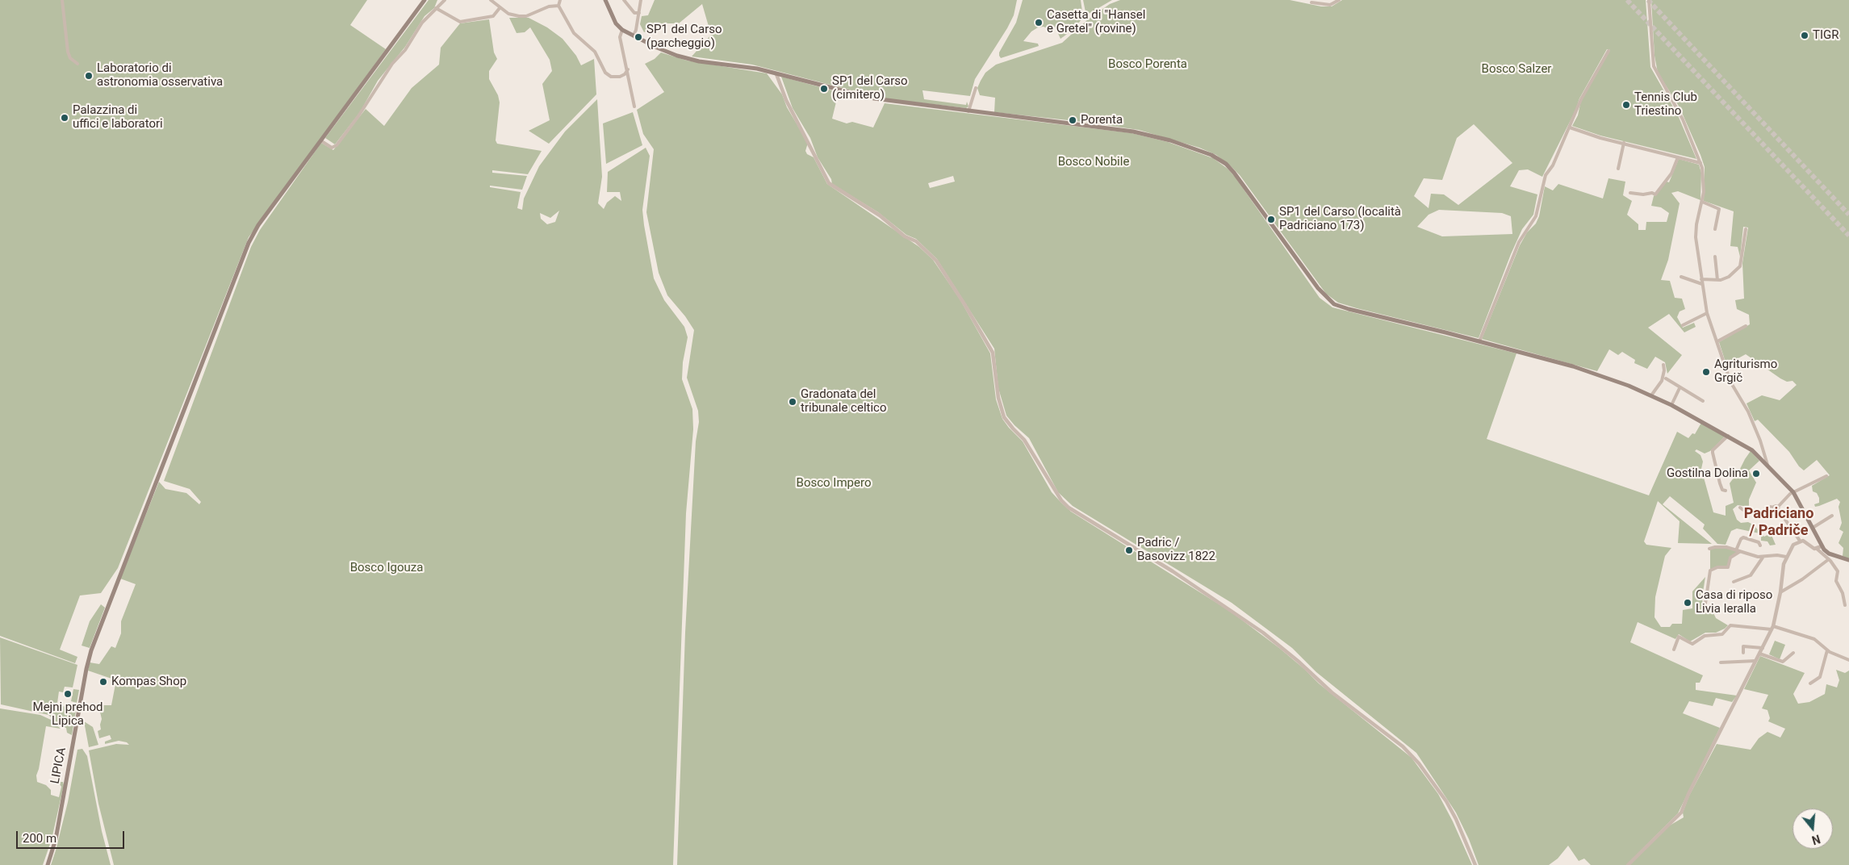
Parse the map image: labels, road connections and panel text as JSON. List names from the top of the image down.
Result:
{
  "streets": {
    "main road": ["LIPICA"]
  },
  "districts": ["Padriciano / Padriče"],
  "parks": [
    "Bosco Porenta",
    "Bosco Salzer",
    "Bosco Nobile",
    "Bosco Impero",
    "Bosco Igouza"
  ],
  "places": [
    "Casetta di \"Hansel e Gretel\" (rovine)",
    "TIGR",
    "SP1 del Carso (parcheggio)",
    "Laboratorio di astronomia osservativa",
    "SP1 del Carso (cimitero)",
    "Tennis Club Triestino",
    "Palazzina di uffici e laboratori",
    "Porenta",
    "SP1 del Carso (località Padriciano 173)",
    "Agriturismo Grgič",
    "Gradonata del tribunale celtico",
    "Gostilna Dolina",
    "Padric / Basovizz 1822",
    "Casa di riposo Livia Ieralla",
    "Kompas Shop",
    "Mejni prehod Lipica"
  ],
  "scale_bar": "200 m",
  "north": "bottom"
}
